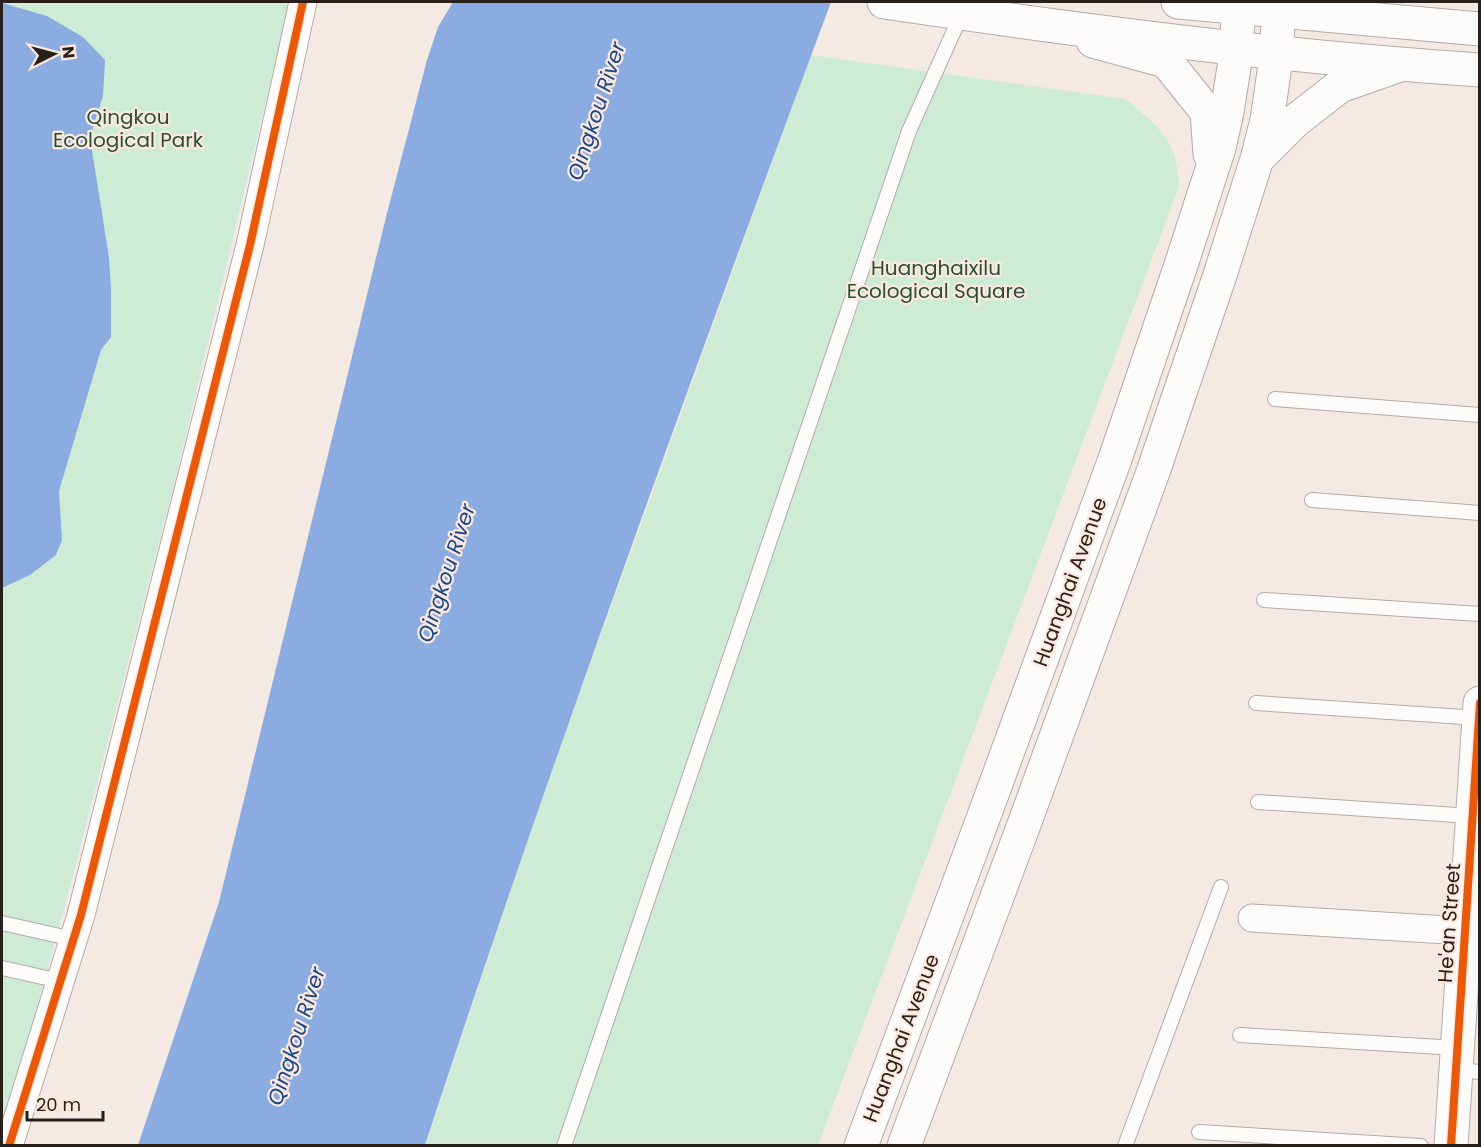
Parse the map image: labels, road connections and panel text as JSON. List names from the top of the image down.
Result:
{
  "streets": {
    "main road": ["Huanghai Avenue", "He'an Street"]
  },
  "water": ["Qingkou River"],
  "parks": ["Qingkou Ecological Park", "Huanghaixilu Ecological Square"],
  "scale_bar": "20 m",
  "north": "right"
}
